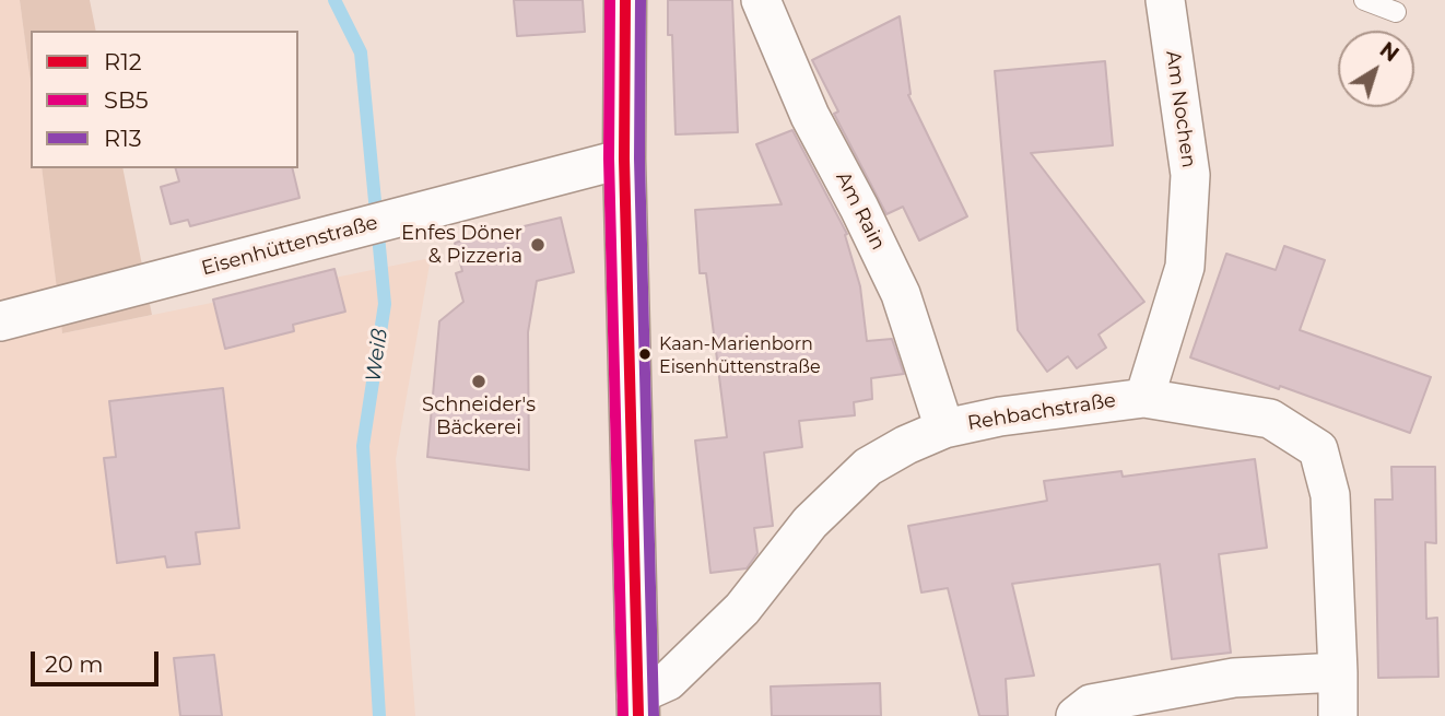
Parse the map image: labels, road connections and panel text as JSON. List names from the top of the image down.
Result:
{
  "streets": {
    "street": [
      "Am Nochen",
      "Am Rain",
      "Eisenhüttenstraße",
      "Rehbachstraße"
    ]
  },
  "crossings": [
    ["Am Nochen", "Rehbachstraße"],
    ["Am Rain", "Rehbachstraße"]
  ],
  "water": ["Weiß"],
  "places": ["Enfes Döner & Pizzeria", "Kaan-Marienborn Eisenhüttenstraße", "Schneider's Bäckerei"],
  "lines": ["transit line R12", "transit line SB5", "transit line R13"],
  "legend": ["R12", "SB5", "R13"],
  "scale_bar": "20 m",
  "north": "top right"
}
